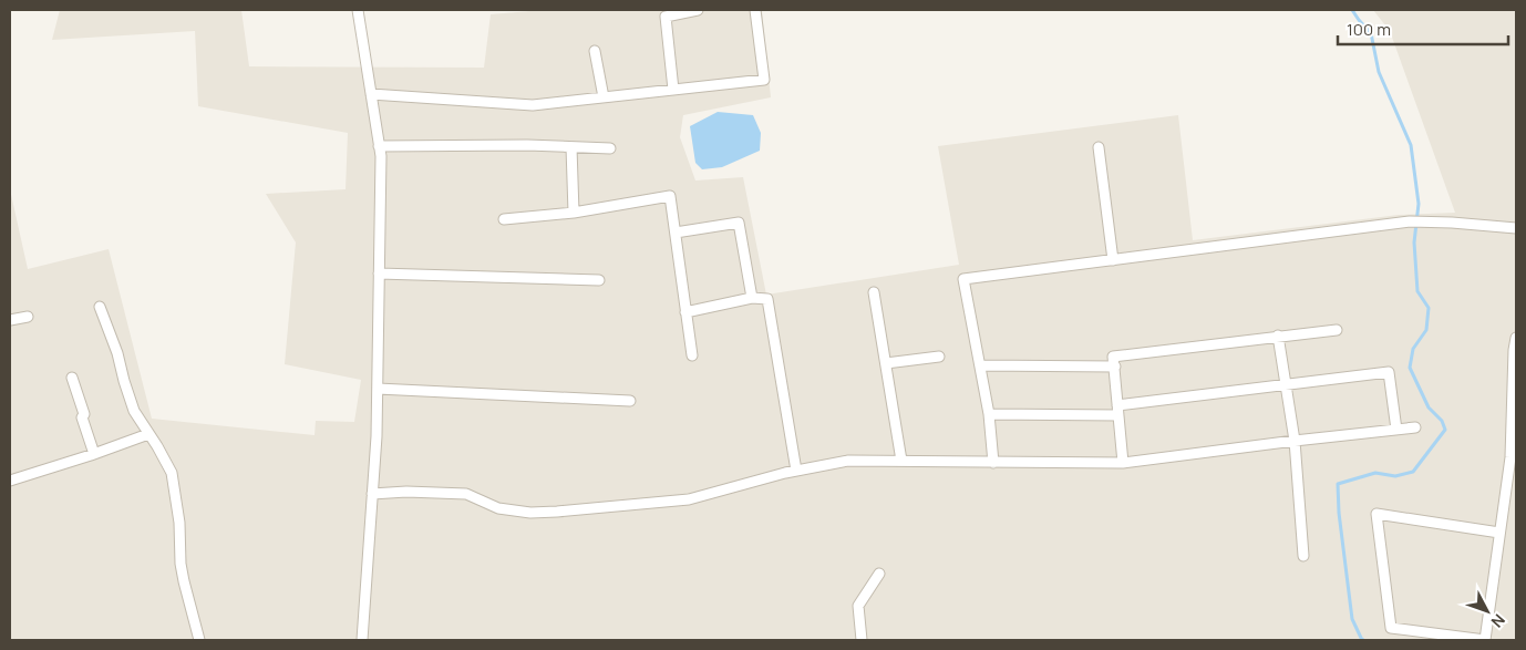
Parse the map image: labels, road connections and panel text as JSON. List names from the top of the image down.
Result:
{
  "scale_bar": "100 m",
  "north": "bottom right"
}
